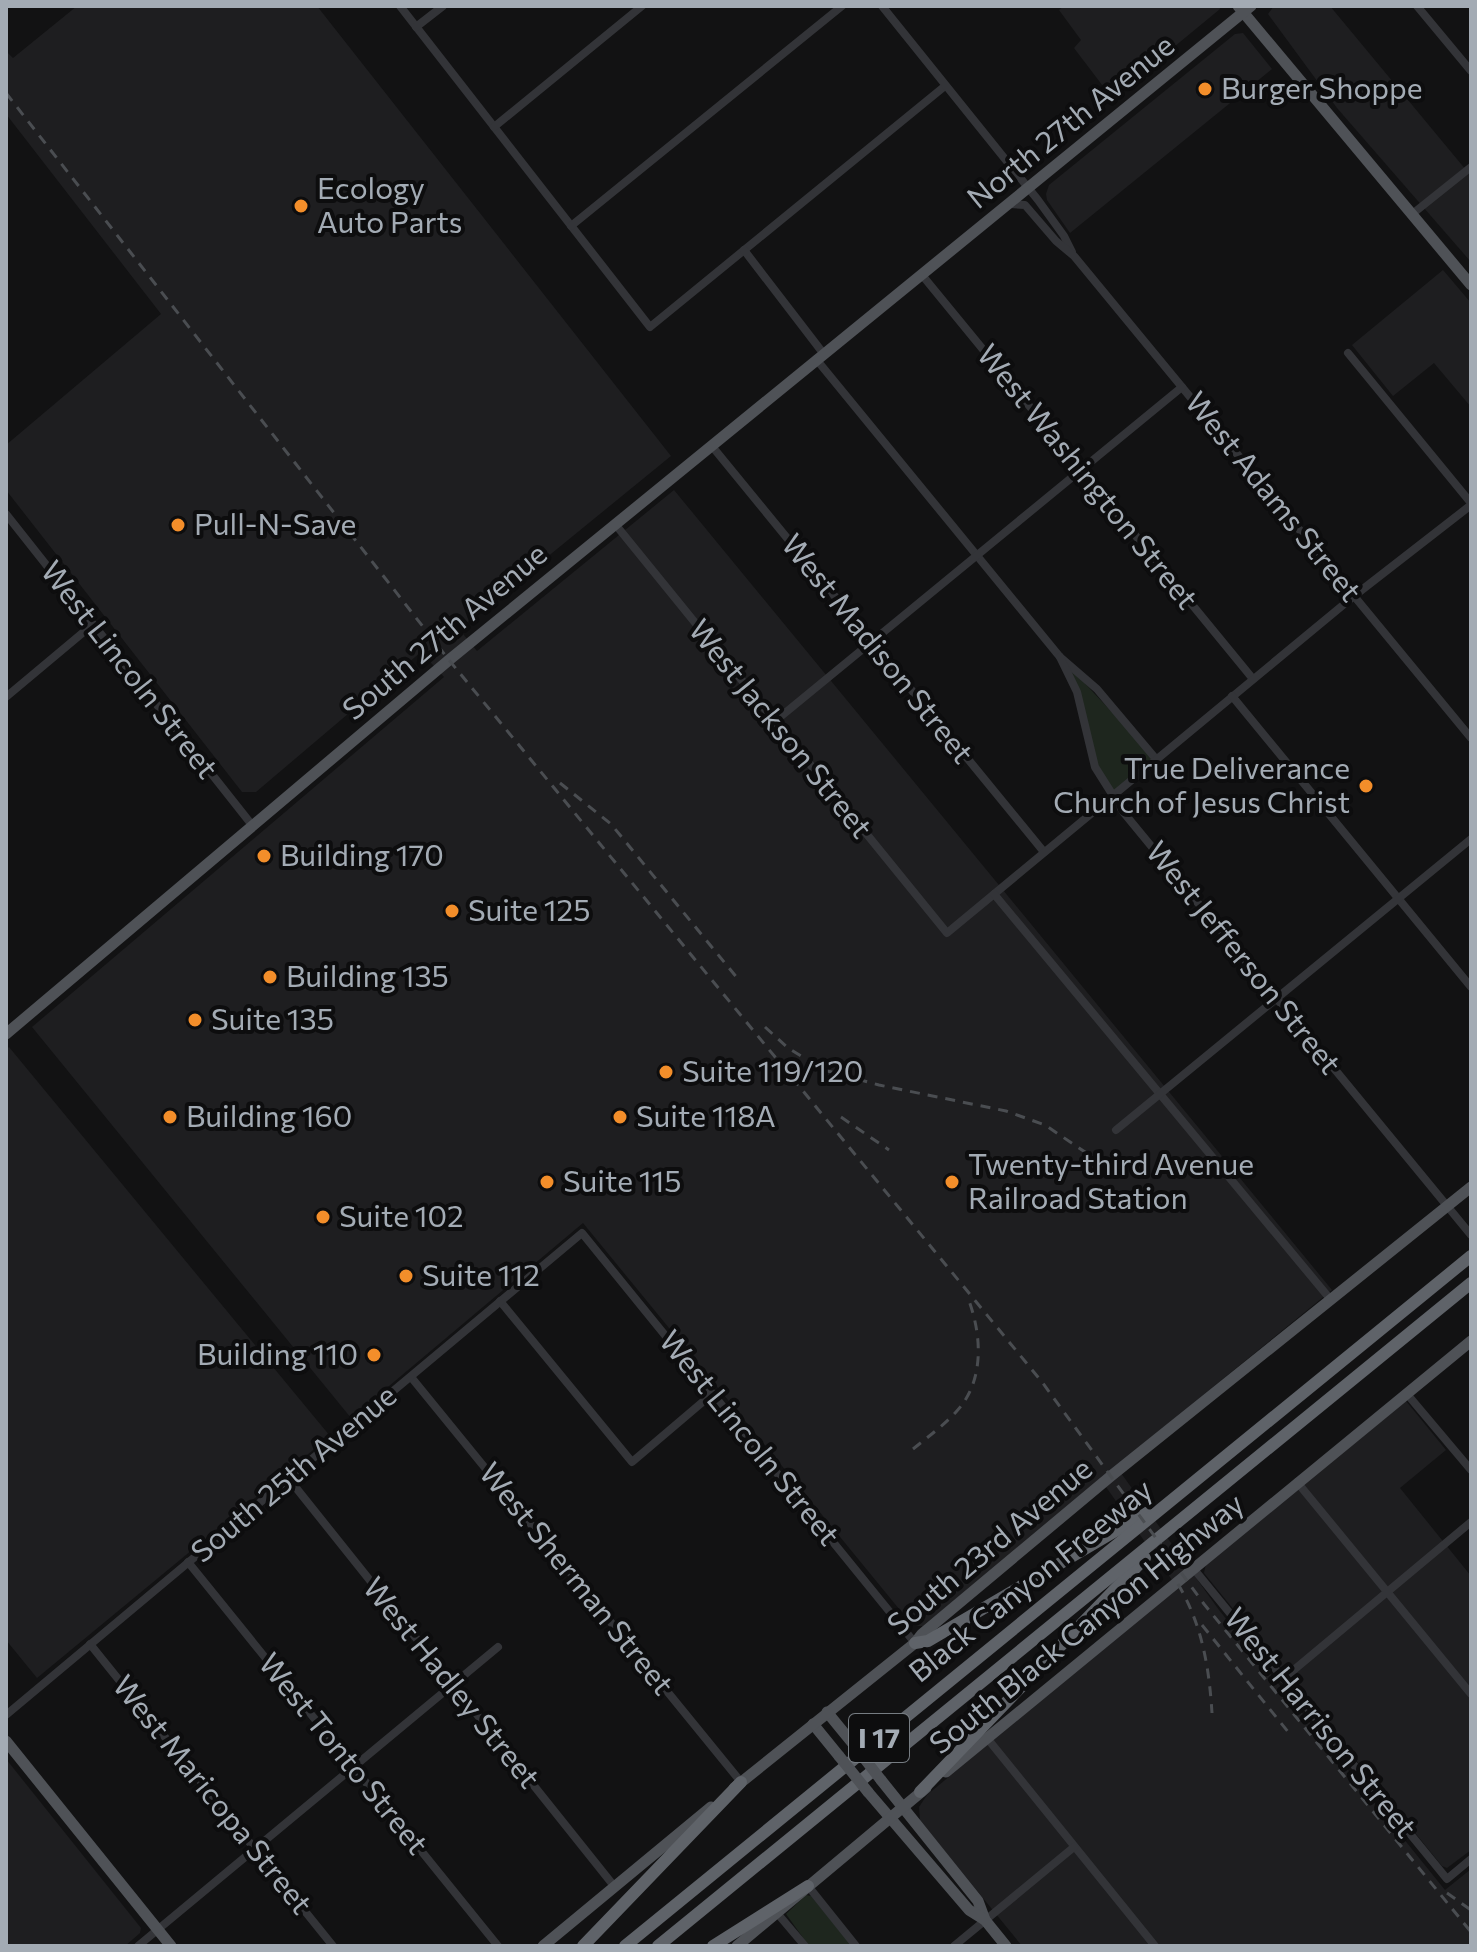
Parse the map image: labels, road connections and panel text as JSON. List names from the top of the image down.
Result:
{
  "streets": {
    "highway": ["Black Canyon Freeway", "I 17"],
    "main road": [
      "North 27th Avenue",
      "South 27th Avenue",
      "South 23rd Avenue",
      "South Black Canyon Highway"
    ],
    "street": [
      "West Washington Street",
      "West Adams Street",
      "West Madison Street",
      "West Lincoln Street",
      "West Jackson Street",
      "West Jefferson Street",
      "South 25th Avenue",
      "West Sherman Street",
      "West Hadley Street",
      "West Harrison Street",
      "West Tonto Street",
      "West Maricopa Street"
    ]
  },
  "crossings": [
    ["North 27th Avenue", "West Washington Street"],
    ["North 27th Avenue", "West Adams Street"],
    ["North 27th Avenue", "South 27th Avenue"],
    ["West Washington Street", "South 27th Avenue"],
    ["South 27th Avenue", "West Madison Street"],
    ["South 27th Avenue", "West Lincoln Street"],
    ["South 27th Avenue", "West Jackson Street"],
    ["South 27th Avenue", "West Jefferson Street"],
    ["West Lincoln Street", "South 25th Avenue"],
    ["West Lincoln Street", "South 23rd Avenue"],
    ["West Jefferson Street", "South 23rd Avenue"],
    ["South 25th Avenue", "West Sherman Street"],
    ["South 25th Avenue", "West Hadley Street"],
    ["South 25th Avenue", "West Tonto Street"],
    ["South 25th Avenue", "West Maricopa Street"],
    ["South 23rd Avenue", "West Sherman Street"],
    ["South 23rd Avenue", "West Hadley Street"],
    ["South Black Canyon Highway", "West Harrison Street"]
  ],
  "places": [
    "Burger Shoppe",
    "Ecology Auto Parts",
    "Pull-N-Save",
    "True Deliverance Church of Jesus Christ",
    "Building 170",
    "Suite 125",
    "Building 135",
    "Suite 135",
    "Suite 119/120",
    "Building 160",
    "Suite 118A",
    "Suite 115",
    "Twenty-third Avenue Railroad Station",
    "Suite 102",
    "Suite 112",
    "Building 110"
  ]
}
